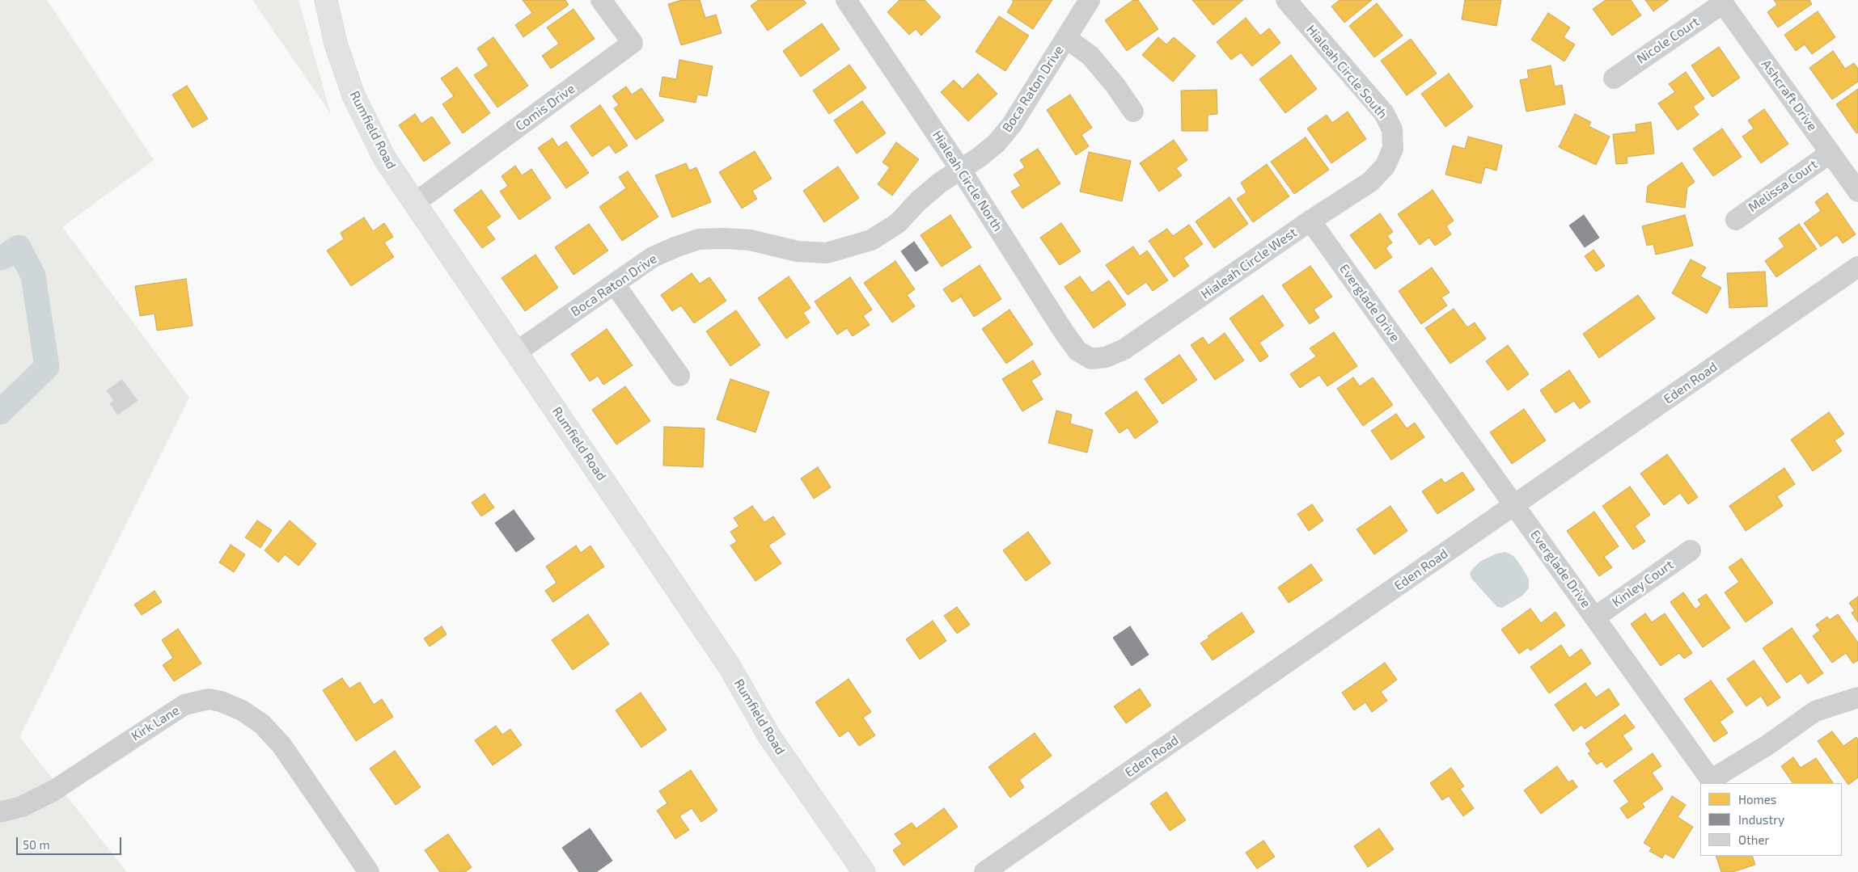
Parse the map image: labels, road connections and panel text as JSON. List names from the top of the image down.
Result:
{
  "streets": {
    "main road": ["Rumfield Road"],
    "street": [
      "Nicole Court",
      "Hialeah Circle South",
      "Boca Raton Drive",
      "Ashcraft Drive",
      "Comis Drive",
      "Hialeah Circle North",
      "Melissa Court",
      "Hialeah Circle West",
      "Everglade Drive",
      "Eden Road",
      "Kinley Court",
      "Kirk Lane"
    ]
  },
  "crossings": [
    ["Nicole Court", "Ashcraft Drive"],
    ["Hialeah Circle South", "Hialeah Circle West"],
    ["Boca Raton Drive", "Rumfield Road"],
    ["Boca Raton Drive", "Hialeah Circle North"],
    ["Ashcraft Drive", "Melissa Court"],
    ["Comis Drive", "Rumfield Road"],
    ["Hialeah Circle North", "Hialeah Circle West"],
    ["Hialeah Circle West", "Everglade Drive"],
    ["Everglade Drive", "Eden Road"],
    ["Everglade Drive", "Kinley Court"]
  ],
  "legend": ["Homes", "Industry", "Other"],
  "scale_bar": "50 m"
}
